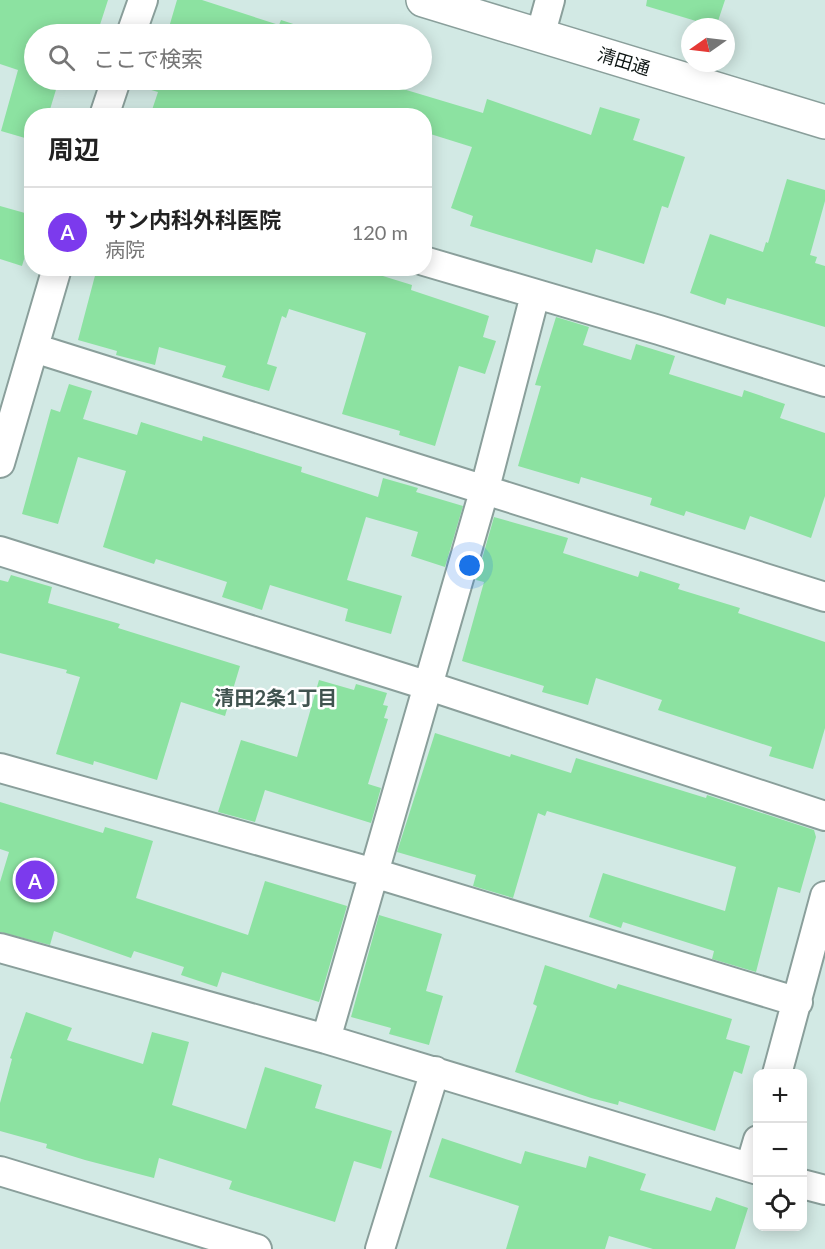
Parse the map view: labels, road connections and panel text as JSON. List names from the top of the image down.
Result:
{
  "streets": {
    "street": ["清田通"]
  },
  "districts": ["清田2条1丁目"],
  "north": "left",
  "page": {
    "search": "ここで検索",
    "heading": "周辺",
    "list": [
      {
        "mark": "A",
        "name": "サン内科外科医院",
        "note": "病院",
        "value": "120 m"
      }
    ],
    "pins": "A",
    "map_buttons": ["+", "−"]
  }
}
